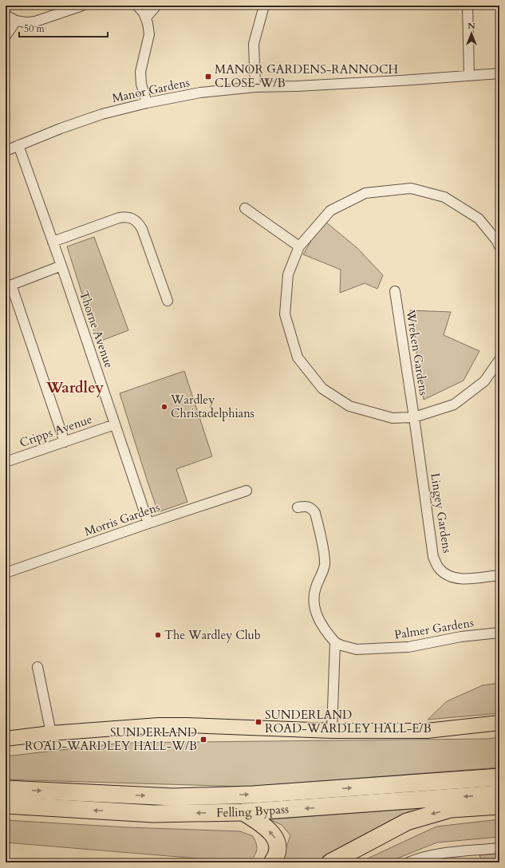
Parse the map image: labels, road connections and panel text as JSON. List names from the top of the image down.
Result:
{
  "streets": {
    "highway": ["Felling Bypass"],
    "street": [
      "Manor Gardens",
      "Thorne Avenue",
      "Wreken Gardens",
      "Cripps Avenue",
      "Lingey Gardens",
      "Morris Gardens",
      "Palmer Gardens"
    ]
  },
  "crossings": [
    ["Manor Gardens", "Thorne Avenue"],
    ["Thorne Avenue", "Cripps Avenue"],
    ["Thorne Avenue", "Morris Gardens"],
    ["Wreken Gardens", "Lingey Gardens"]
  ],
  "districts": ["Wardley"],
  "places": {
    "transit": ["MANOR GARDENS-RANNOCH CLOSE-W/B", "SUNDERLAND ROAD-WARDLEY HALL-E/B", "SUNDERLAND ROAD-WARDLEY HALL-W/B"],
    "other": ["Wardley Christadelphians", "The Wardley Club"]
  },
  "scale_bar": "50 m",
  "north": "top"
}
